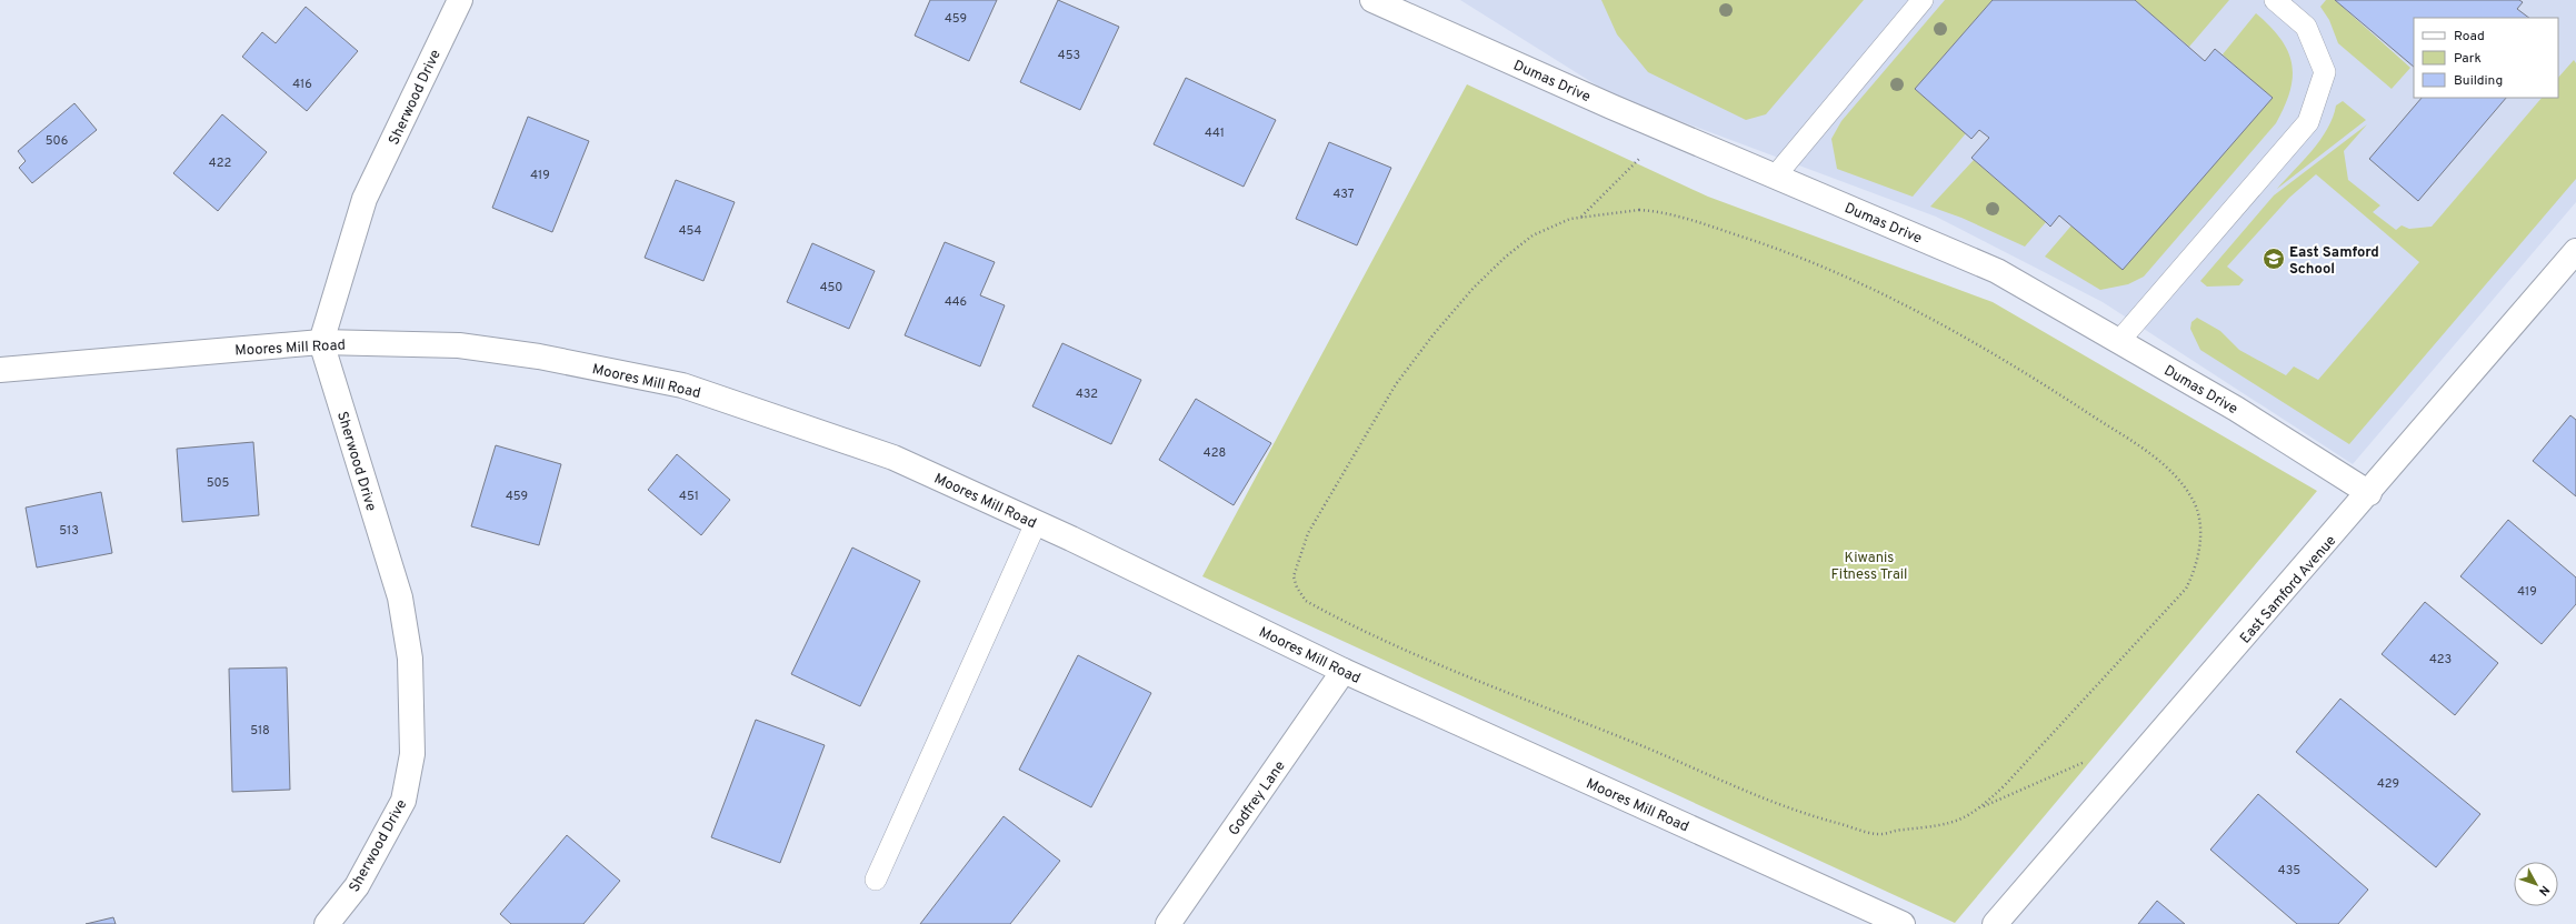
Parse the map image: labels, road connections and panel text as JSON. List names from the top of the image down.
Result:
{
  "streets": {
    "street": [
      "Dumas Drive",
      "Sherwood Drive",
      "Moores Mill Road",
      "East Samford Avenue",
      "Godfrey Lane"
    ]
  },
  "crossings": [
    ["Dumas Drive", "East Samford Avenue"],
    ["Sherwood Drive", "Moores Mill Road"],
    ["Moores Mill Road", "Godfrey Lane"]
  ],
  "parks": ["Kiwanis Fitness Trail"],
  "places": {
    "school or university": ["East Samford School"]
  },
  "house_numbers": [
    "459",
    "453",
    "416",
    "441",
    "506",
    "422",
    "419",
    "437",
    "454",
    "450",
    "446",
    "432",
    "428",
    "505",
    "459",
    "451",
    "513",
    "419",
    "423",
    "518",
    "429",
    "435"
  ],
  "legend": ["Road", "Park", "Building"],
  "north": "bottom right"
}
